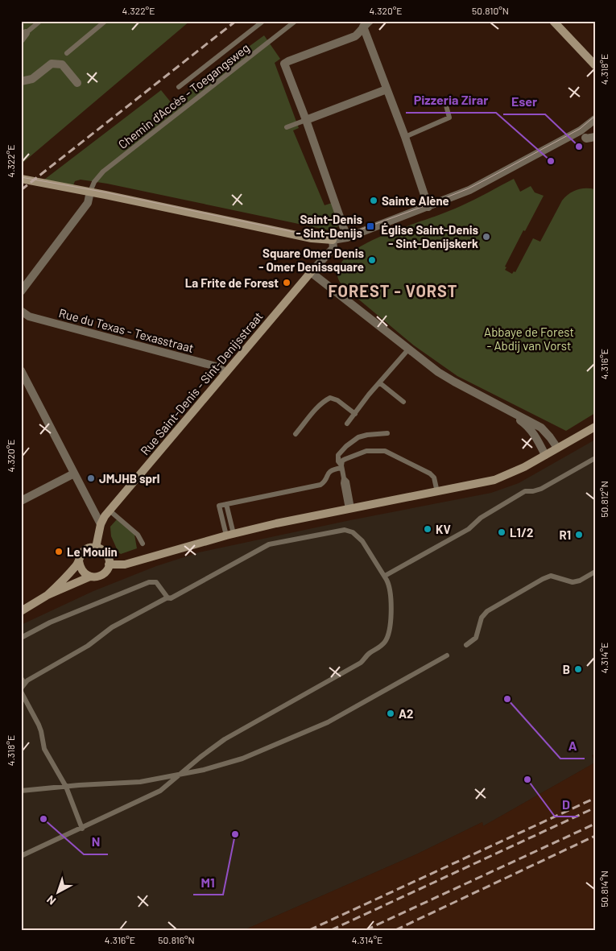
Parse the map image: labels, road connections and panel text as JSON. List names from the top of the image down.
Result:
{
  "streets": {
    "street": ["Rue du Texas - Texasstraat", "Rue Saint-Denis - Sint-Denijsstraat"],
    "lane": ["Chemin d'Accès - Toegangsweg"]
  },
  "crossings": [
    ["Rue du Texas - Texasstraat", "Rue Saint-Denis - Sint-Denijsstraat"]
  ],
  "districts": ["FOREST - VORST"],
  "parks": ["Abbaye de Forest - Abdij van Vorst"],
  "places": {
    "other": [
      "Eser",
      "Pizzeria Zirar",
      "Sainte Alène",
      "Église Saint-Denis - Sint-Denijskerk",
      "Square Omer Denis - Omer Denissquare",
      "La Frite de Forest",
      "JMJHB sprl",
      "KV",
      "L1/2",
      "R1",
      "Le Moulin",
      "B",
      "A",
      "A2",
      "D",
      "N",
      "M1"
    ],
    "transit": ["Saint-Denis - Sint-Denijs"]
  },
  "north": "bottom left",
  "coordinates": [
    "4.322°E",
    "4.320°E",
    "50.810°N",
    "4.318°E",
    "4.316°E",
    "50.812°N",
    "4.314°E",
    "50.814°N",
    "50.816°N"
  ]
}
